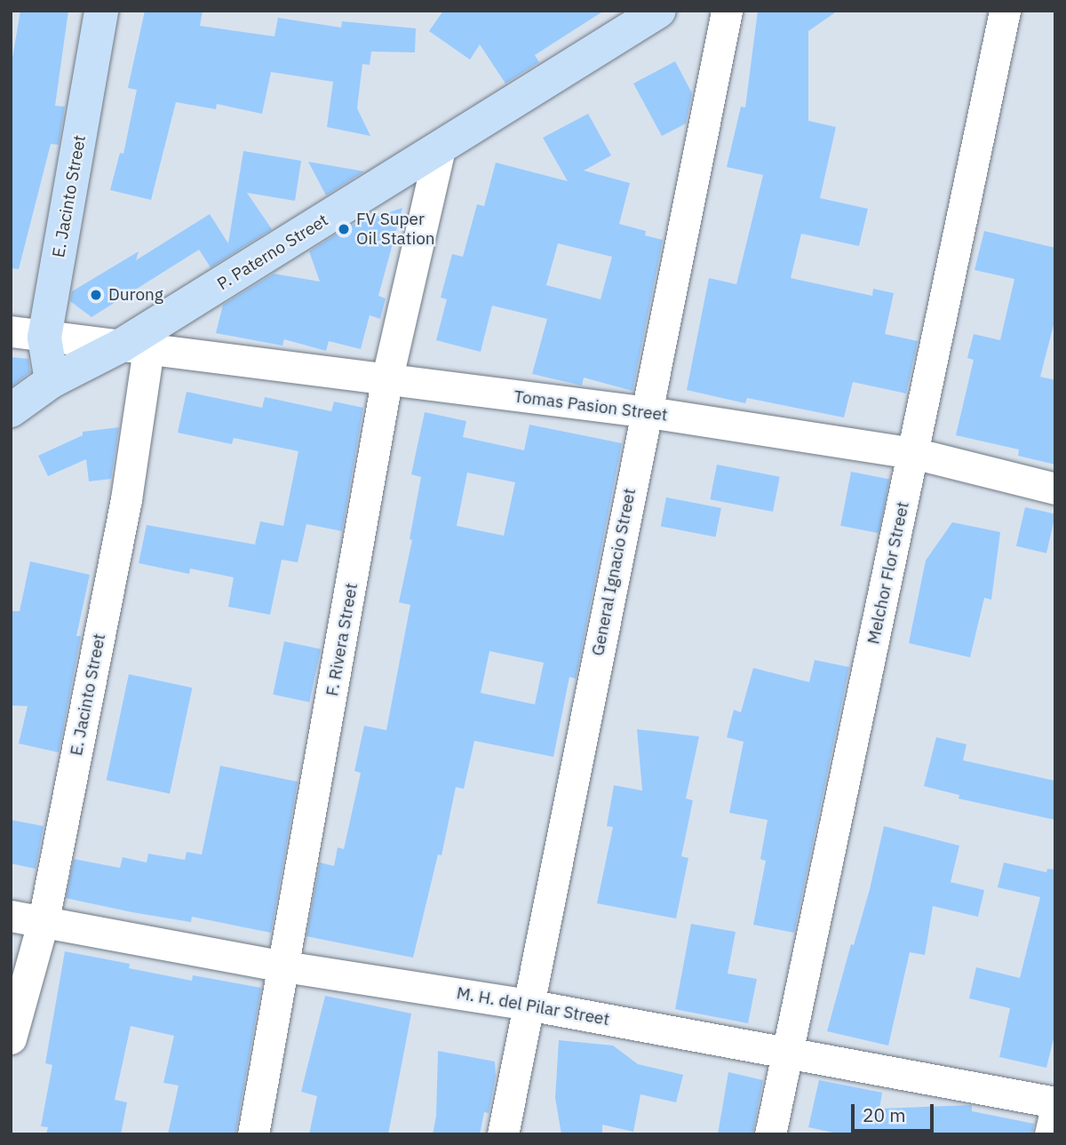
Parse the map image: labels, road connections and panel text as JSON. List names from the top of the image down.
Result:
{
  "streets": {
    "main road": ["E. Jacinto Street", "P. Paterno Street"],
    "street": [
      "Tomas Pasion Street",
      "General Ignacio Street",
      "Melchor Flor Street",
      "F. Rivera Street",
      "M. H. del Pilar Street"
    ]
  },
  "crossings": [
    ["E. Jacinto Street", "P. Paterno Street"],
    ["E. Jacinto Street", "Tomas Pasion Street"],
    ["E. Jacinto Street", "M. H. del Pilar Street"],
    ["P. Paterno Street", "Tomas Pasion Street"],
    ["P. Paterno Street", "F. Rivera Street"],
    ["Tomas Pasion Street", "General Ignacio Street"],
    ["Tomas Pasion Street", "Melchor Flor Street"],
    ["Tomas Pasion Street", "F. Rivera Street"],
    ["General Ignacio Street", "M. H. del Pilar Street"],
    ["Melchor Flor Street", "M. H. del Pilar Street"],
    ["F. Rivera Street", "M. H. del Pilar Street"]
  ],
  "places": ["FV Super Oil Station", "Durong"],
  "scale_bar": "20 m"
}
